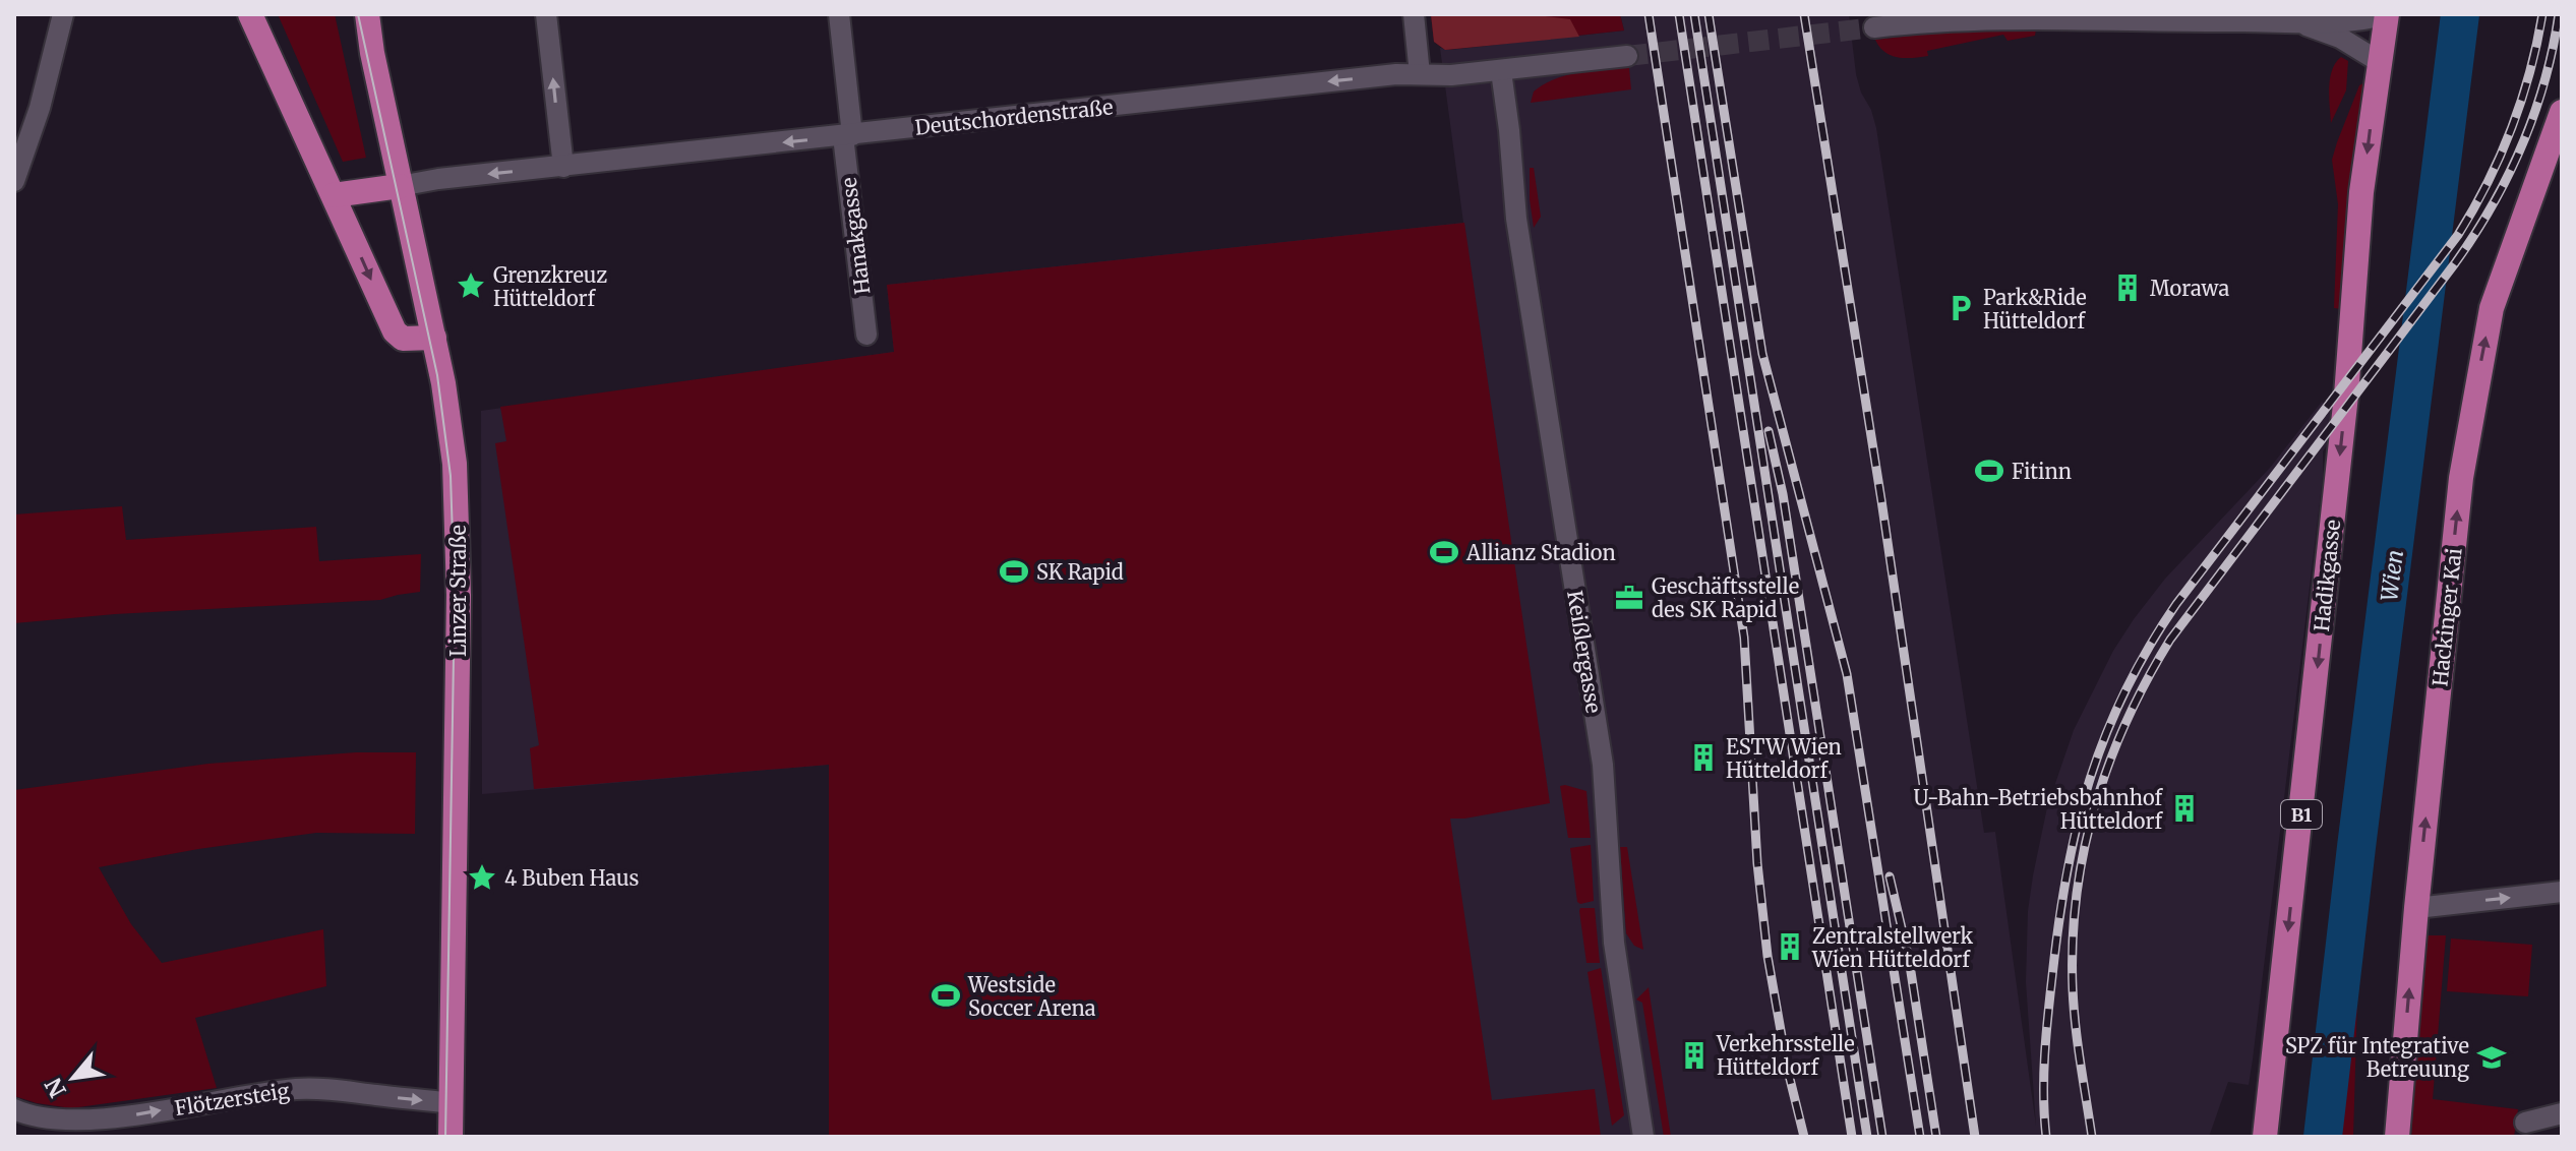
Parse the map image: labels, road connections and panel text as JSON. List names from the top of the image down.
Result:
{
  "streets": {
    "main road": [
      "Hadikgasse",
      "Linzer Straße",
      "Hackinger Kai",
      "B1"
    ],
    "street": [
      "Deutschordenstraße",
      "Hanakgasse",
      "Keißlergasse",
      "Flötzersteig"
    ]
  },
  "crossings": [
    ["Deutschordenstraße", "Hanakgasse"],
    ["Deutschordenstraße", "Linzer Straße"],
    ["Deutschordenstraße", "Keißlergasse"],
    ["Linzer Straße", "Flötzersteig"]
  ],
  "one_way": [
    "Deutschordenstraße",
    "Hadikgasse",
    "Hackinger Kai",
    "Flötzersteig"
  ],
  "water": ["Wien"],
  "places": {
    "place": ["Grenzkreuz Hütteldorf", "4 Buben Haus"],
    "building": [
      "Morawa",
      "ESTW Wien Hütteldorf",
      "U-Bahn-Betriebsbahnhof Hütteldorf",
      "Zentralstellwerk Wien Hütteldorf",
      "Verkehrsstelle Hütteldorf"
    ],
    "parking": ["Park&Ride Hütteldorf"],
    "sports": [
      "Fitinn",
      "Allianz Stadion",
      "SK Rapid",
      "Westside Soccer Arena"
    ],
    "office": ["Geschäftsstelle des SK Rapid"],
    "school or university": ["SPZ für Integrative Betreuung"]
  },
  "north": "bottom left"
}
